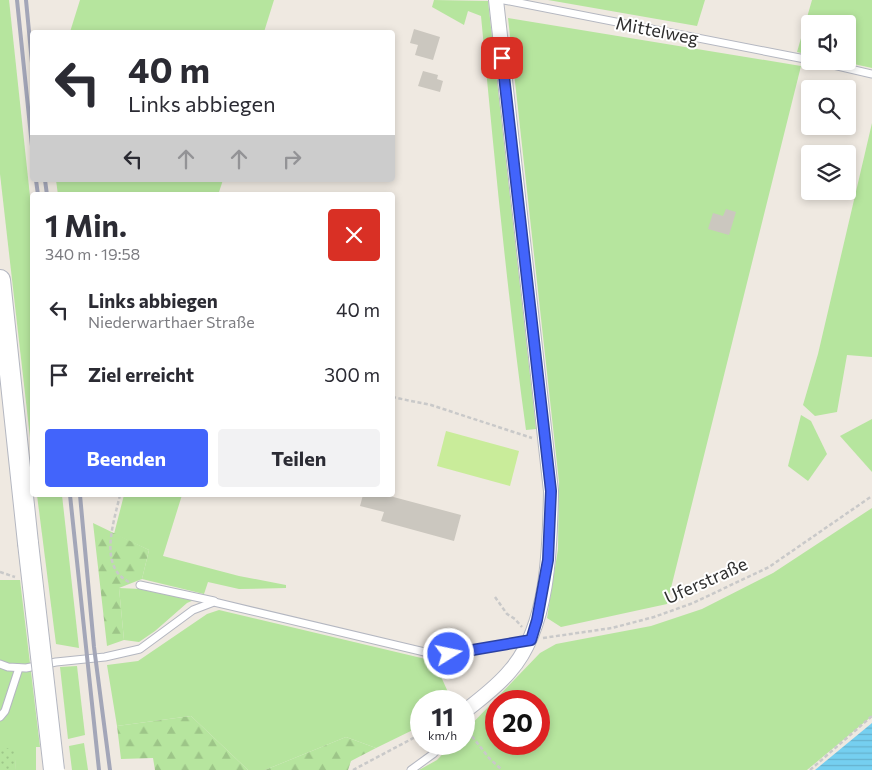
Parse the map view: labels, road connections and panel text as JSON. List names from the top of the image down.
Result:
{
  "streets": {
    "lane": ["Mittelweg"],
    "path": ["Uferstraße"]
  },
  "page": {
    "turn": ["40 m", "Links abbiegen"],
    "heading": ["1 Min.", "340 m · 19:58"],
    "list": [
      {
        "name": "Links abbiegen",
        "note": "Niederwarthaer Straße",
        "value": "40 m"
      },
      {
        "name": "Ziel erreicht",
        "value": "300 m"
      }
    ],
    "buttons": ["Beenden", "Teilen"],
    "speed": "11 km/h",
    "limit": "20"
  }
}
